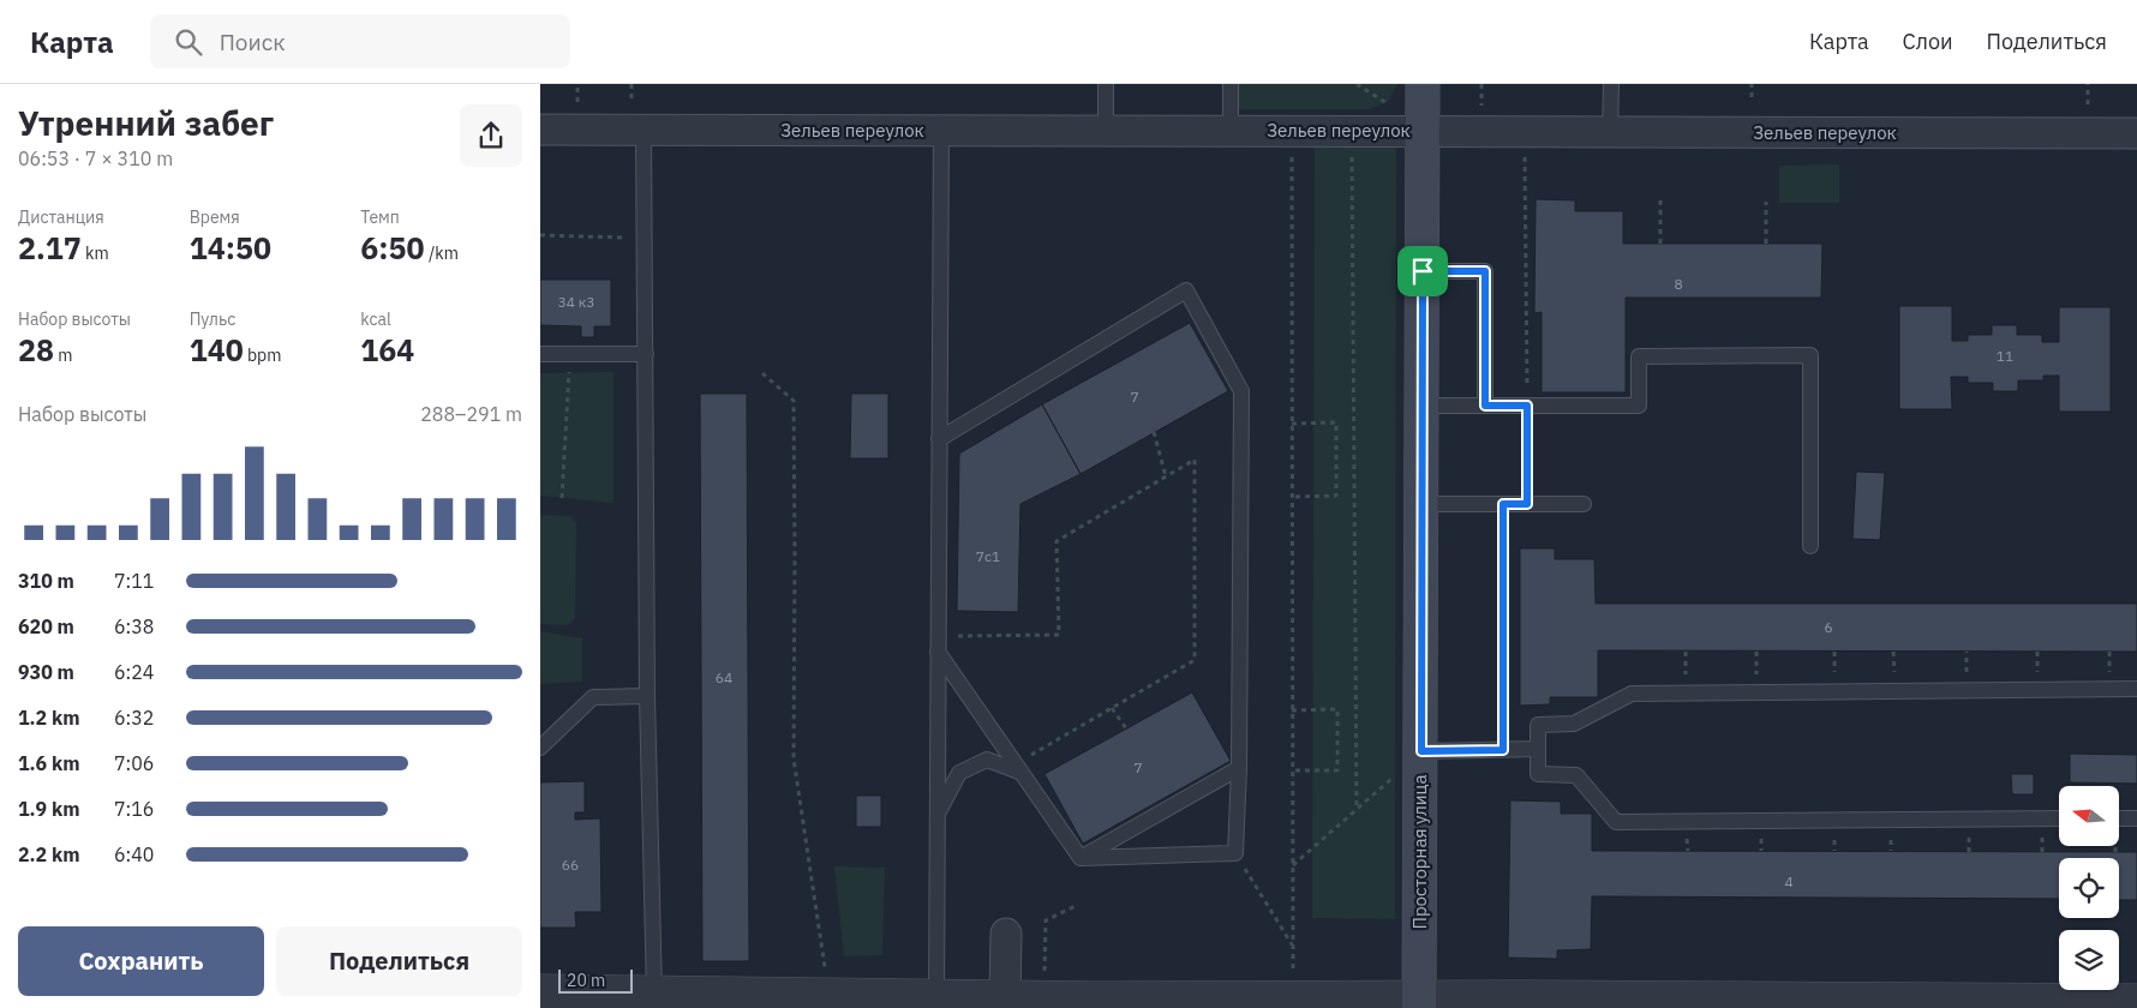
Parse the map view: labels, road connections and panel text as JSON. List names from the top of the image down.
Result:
{
  "streets": {
    "main road": ["Просторная улица"],
    "street": ["Зельев переулок"]
  },
  "crossings": [
    ["Зельев переулок", "Просторная улица"]
  ],
  "house_numbers": [
    "8",
    "34 к3",
    "11",
    "7",
    "7с1",
    "6",
    "64",
    "7",
    "66",
    "4"
  ],
  "scale_bar": "20 m",
  "north": "left",
  "page": {
    "header": "Карта",
    "search": "Поиск",
    "nav": ["Карта", "Слои", "Поделиться"],
    "heading": ["Утренний забег", "06:53 · 7 × 310 m"],
    "stats": [
      ["Дистанция", "2.17 km"],
      ["Время", "14:50"],
      ["Темп", "6:50 /km"],
      ["Набор высоты", "28 m"],
      ["Пульс", "140 bpm"],
      ["kcal", "164"]
    ],
    "chart": ["Набор высоты", "288–291 m"],
    "list": [
      {
        "name": "310 m",
        "note": "7:11"
      },
      {
        "name": "620 m",
        "note": "6:38"
      },
      {
        "name": "930 m",
        "note": "6:24"
      },
      {
        "name": "1.2 km",
        "note": "6:32"
      },
      {
        "name": "1.6 km",
        "note": "7:06"
      },
      {
        "name": "1.9 km",
        "note": "7:16"
      },
      {
        "name": "2.2 km",
        "note": "6:40"
      }
    ],
    "buttons": ["Сохранить", "Поделиться"],
    "scale": "20 m"
  }
}
